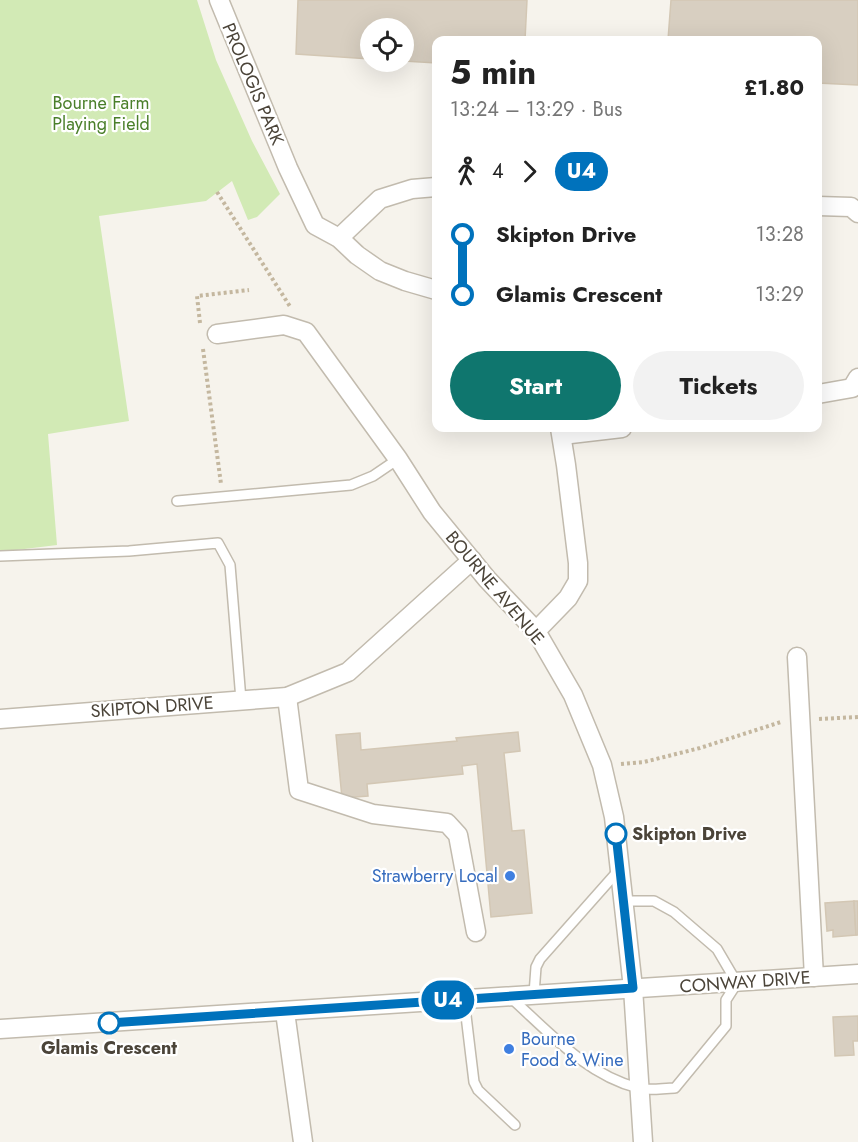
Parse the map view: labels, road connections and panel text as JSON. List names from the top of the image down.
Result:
{
  "streets": {
    "street": [
      "PROLOGIS PARK",
      "BOURNE AVENUE",
      "SKIPTON DRIVE",
      "CONWAY DRIVE"
    ]
  },
  "crossings": [
    ["BOURNE AVENUE", "SKIPTON DRIVE"],
    ["BOURNE AVENUE", "CONWAY DRIVE"]
  ],
  "parks": ["Bourne Farm Playing Field"],
  "places": [
    "Skipton Drive",
    "Strawberry Local",
    "Glamis Crescent",
    "Bourne Food & Wine"
  ],
  "lines": ["bus line U4"],
  "page": {
    "on_map": "U4",
    "heading": ["5 min", "13:24 – 13:29 · Bus", "£1.80"],
    "legs": ["4", "U4"],
    "list": [
      {
        "name": "Skipton Drive",
        "value": "13:28"
      },
      {
        "name": "Glamis Crescent",
        "value": "13:29"
      }
    ],
    "buttons": ["Start", "Tickets"]
  }
}
